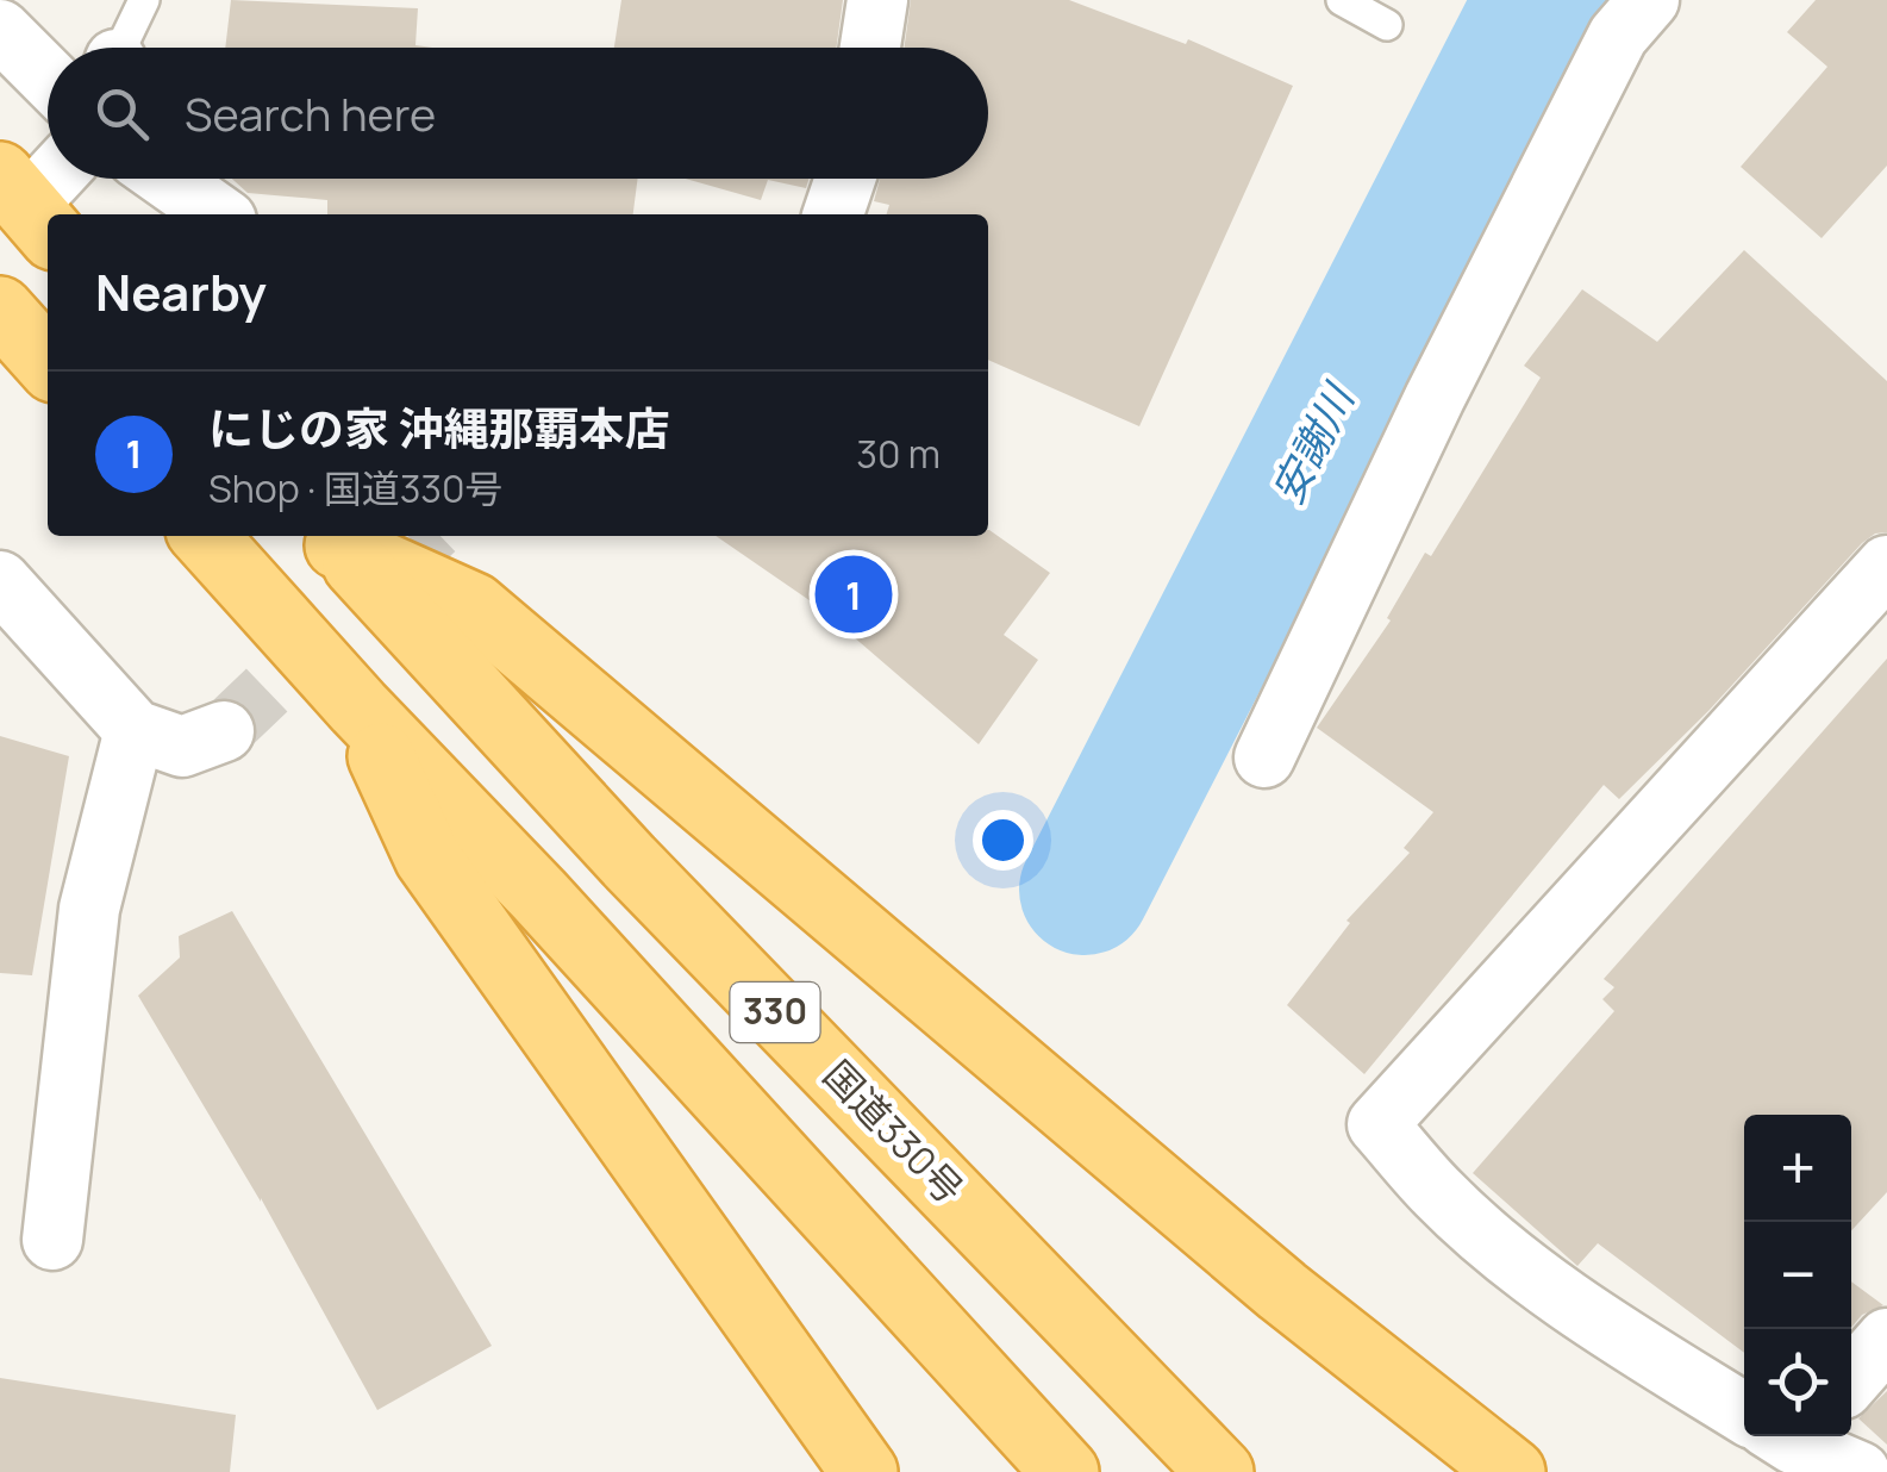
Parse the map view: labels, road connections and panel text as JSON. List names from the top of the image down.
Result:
{
  "streets": {
    "highway": ["330", "国道330号"]
  },
  "water": ["安謝川"],
  "page": {
    "search": "Search here",
    "heading": "Nearby",
    "list": [
      {
        "mark": "1",
        "name": "にじの家 沖縄那覇本店",
        "note": "Shop · 国道330号",
        "value": "30 m"
      }
    ],
    "pins": "1",
    "map_buttons": ["+", "−"]
  }
}
